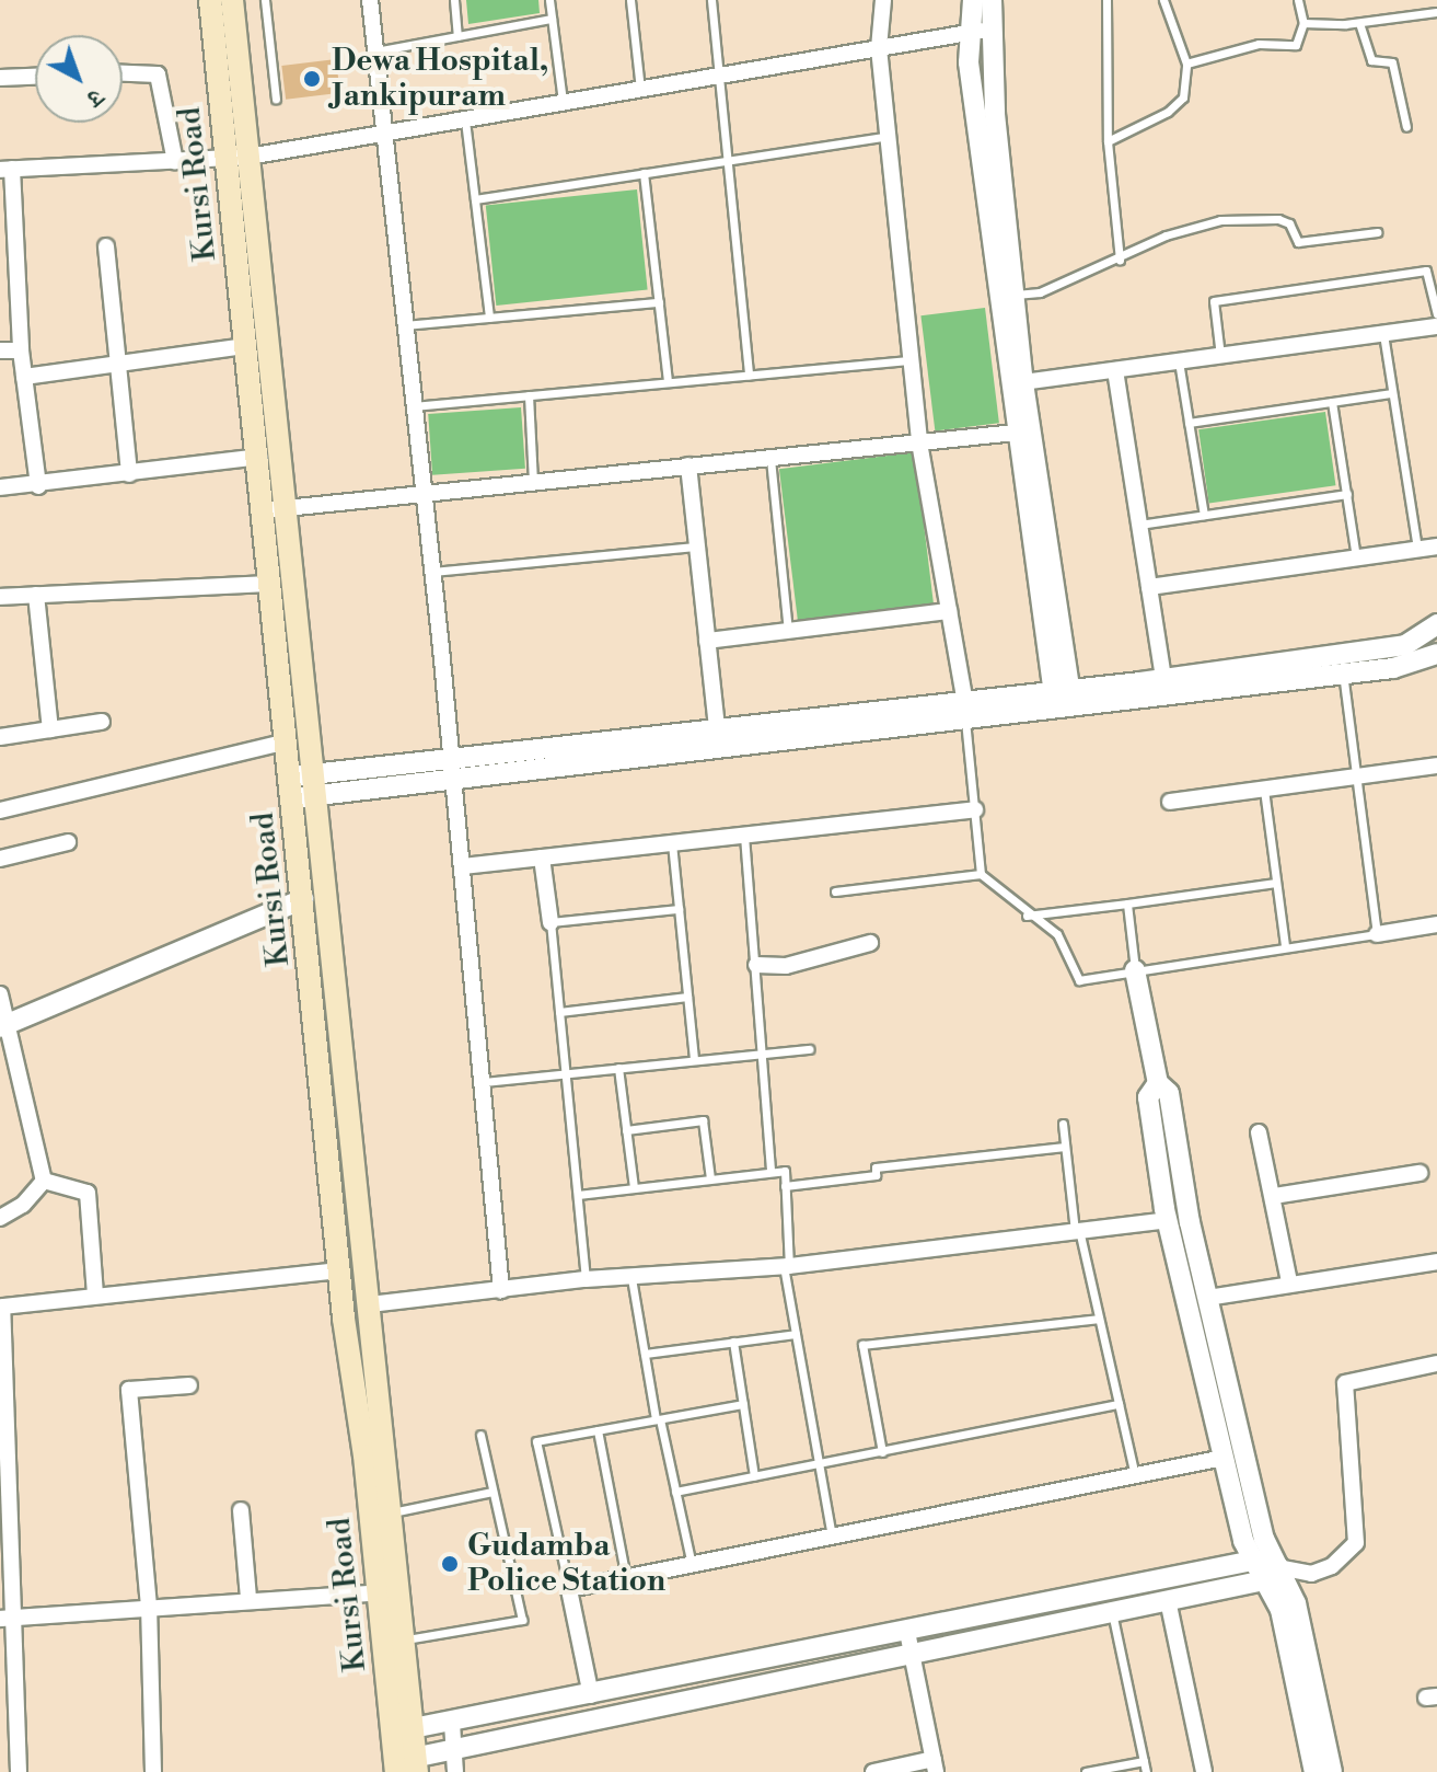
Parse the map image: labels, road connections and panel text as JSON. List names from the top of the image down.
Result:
{
  "streets": {
    "main road": ["Kursi Road"]
  },
  "places": ["Dewa Hospital, Jankipuram", "Gudamba Police Station"],
  "north": "bottom right"
}
